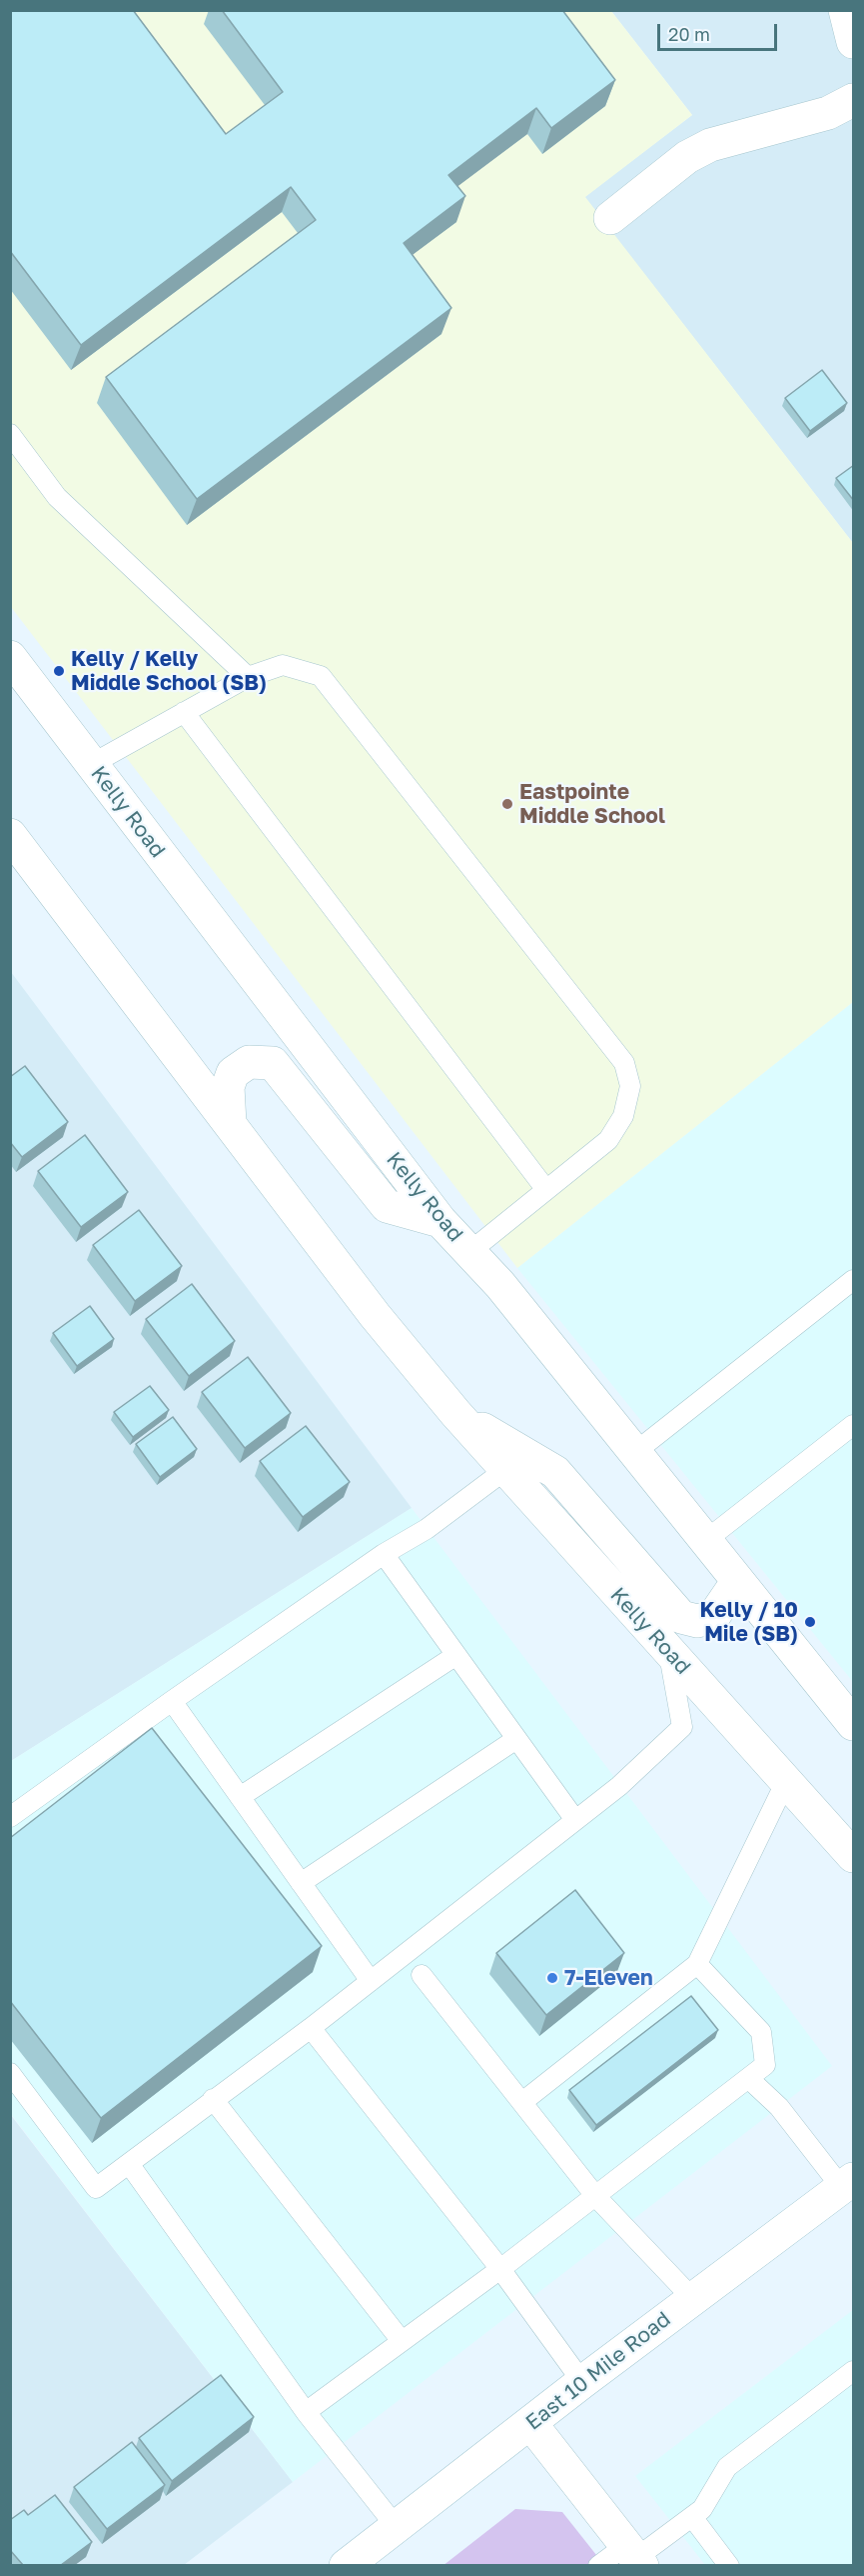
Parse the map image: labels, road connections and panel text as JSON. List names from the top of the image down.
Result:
{
  "streets": {
    "street": ["Kelly Road", "East 10 Mile Road"]
  },
  "places": [
    "Kelly / Kelly Middle School (SB)",
    "Eastpointe Middle School",
    "Kelly / 10 Mile (SB)",
    "7-Eleven"
  ],
  "scale_bar": "20 m"
}
